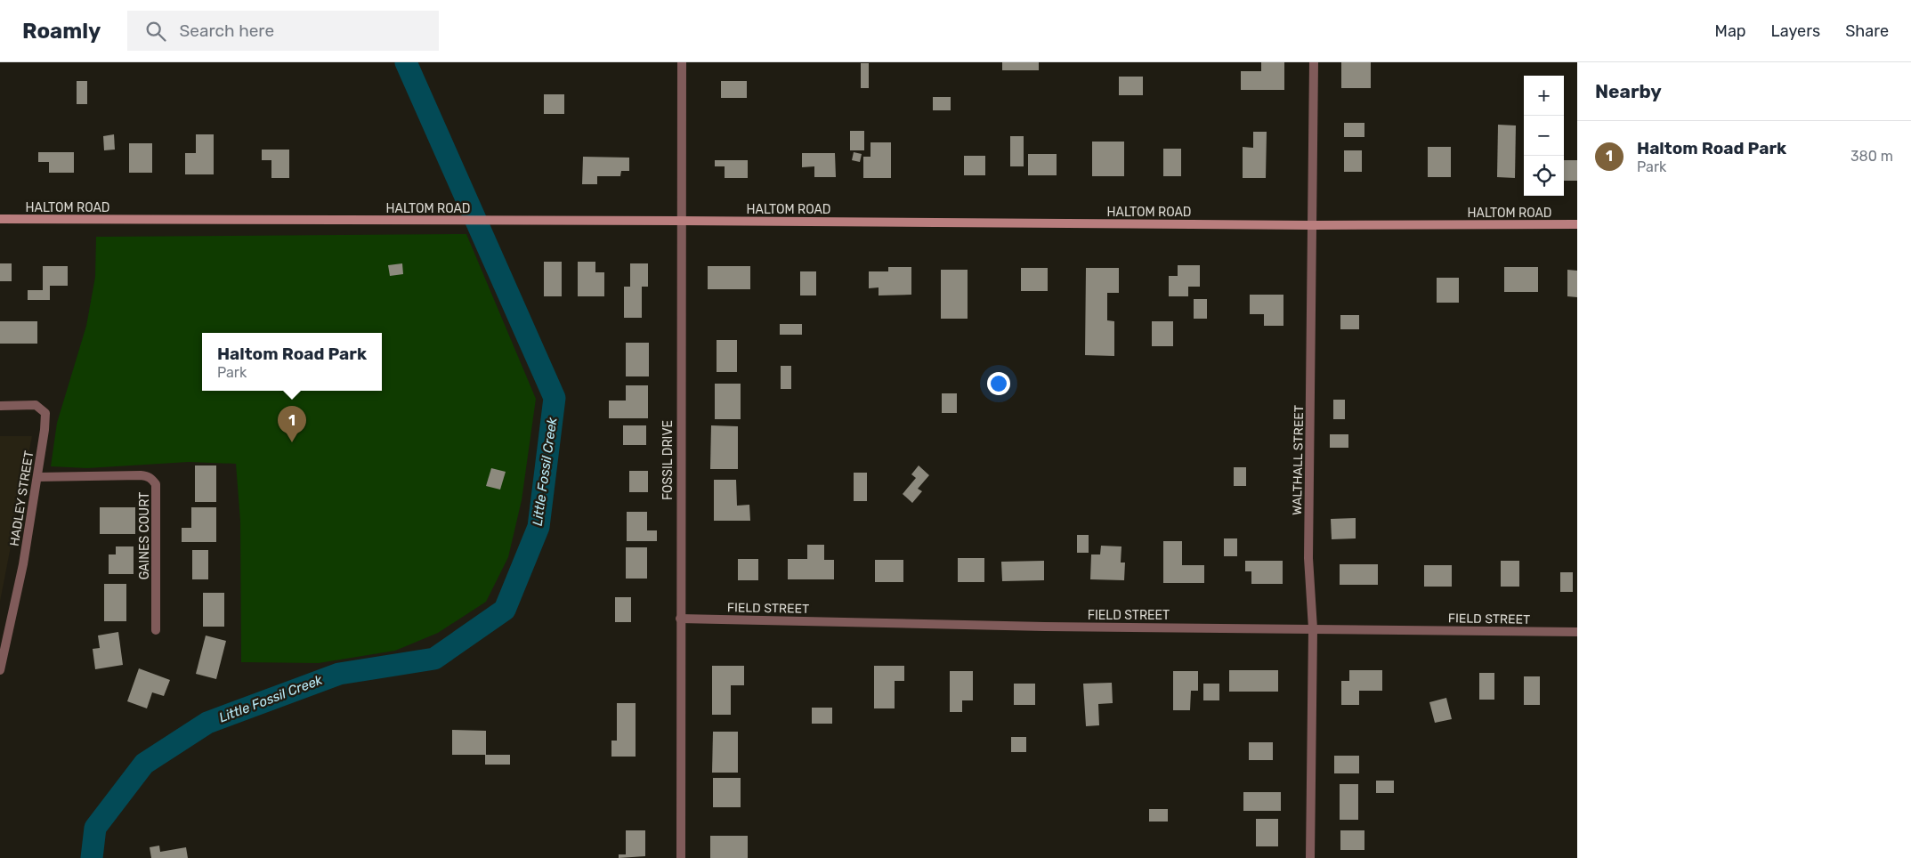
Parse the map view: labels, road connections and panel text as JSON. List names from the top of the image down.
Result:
{
  "streets": {
    "main road": ["HALTOM ROAD"],
    "street": [
      "FOSSIL DRIVE",
      "WALTHALL STREET",
      "HADLEY STREET",
      "GAINES COURT",
      "FIELD STREET"
    ]
  },
  "crossings": [
    ["HALTOM ROAD", "FOSSIL DRIVE"],
    ["HALTOM ROAD", "WALTHALL STREET"],
    ["FOSSIL DRIVE", "FIELD STREET"],
    ["WALTHALL STREET", "FIELD STREET"],
    ["HADLEY STREET", "GAINES COURT"]
  ],
  "water": ["Little Fossil Creek"],
  "page": {
    "header": "Roamly",
    "search": "Search here",
    "nav": ["Map", "Layers", "Share"],
    "heading": "Nearby",
    "map_buttons": ["+", "−"],
    "list": [
      {
        "mark": "1",
        "name": "Haltom Road Park",
        "note": "Park",
        "value": "380 m"
      }
    ],
    "popup": ["Haltom Road Park", "Park"],
    "pins": "1"
  }
}
